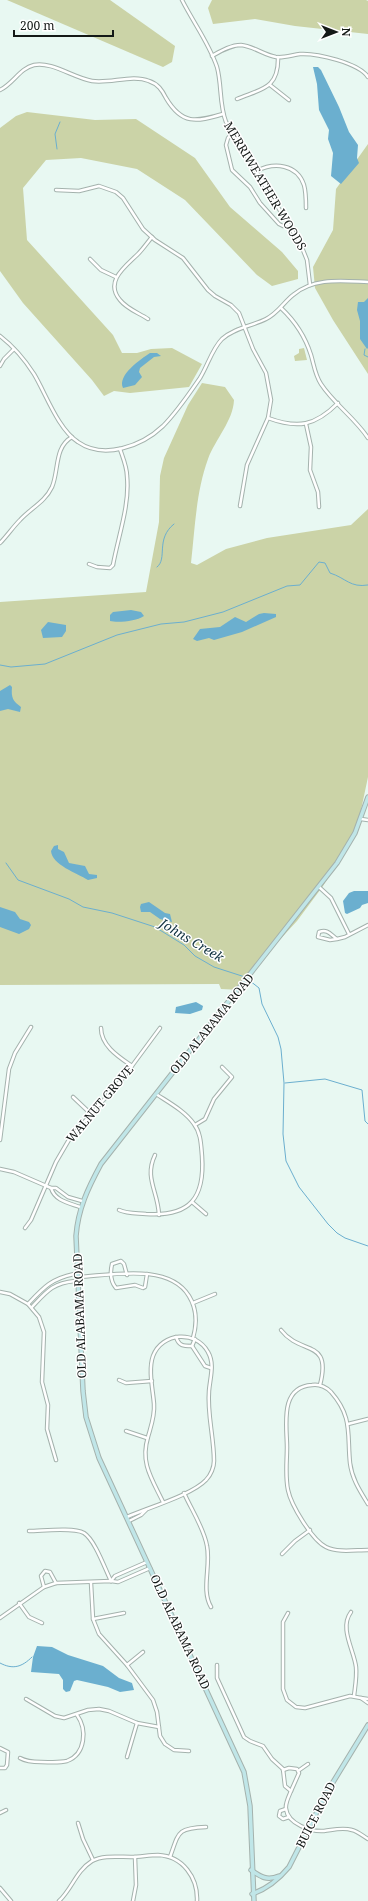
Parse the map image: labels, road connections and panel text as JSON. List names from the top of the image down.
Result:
{
  "streets": {
    "main road": ["OLD ALABAMA ROAD", "BUICE ROAD"],
    "street": ["MERRIWEATHER WOODS", "WALNUT GROVE"]
  },
  "crossings": [
    ["OLD ALABAMA ROAD", "BUICE ROAD"]
  ],
  "water": ["Johns Creek"],
  "scale_bar": "200 m",
  "north": "right"
}
